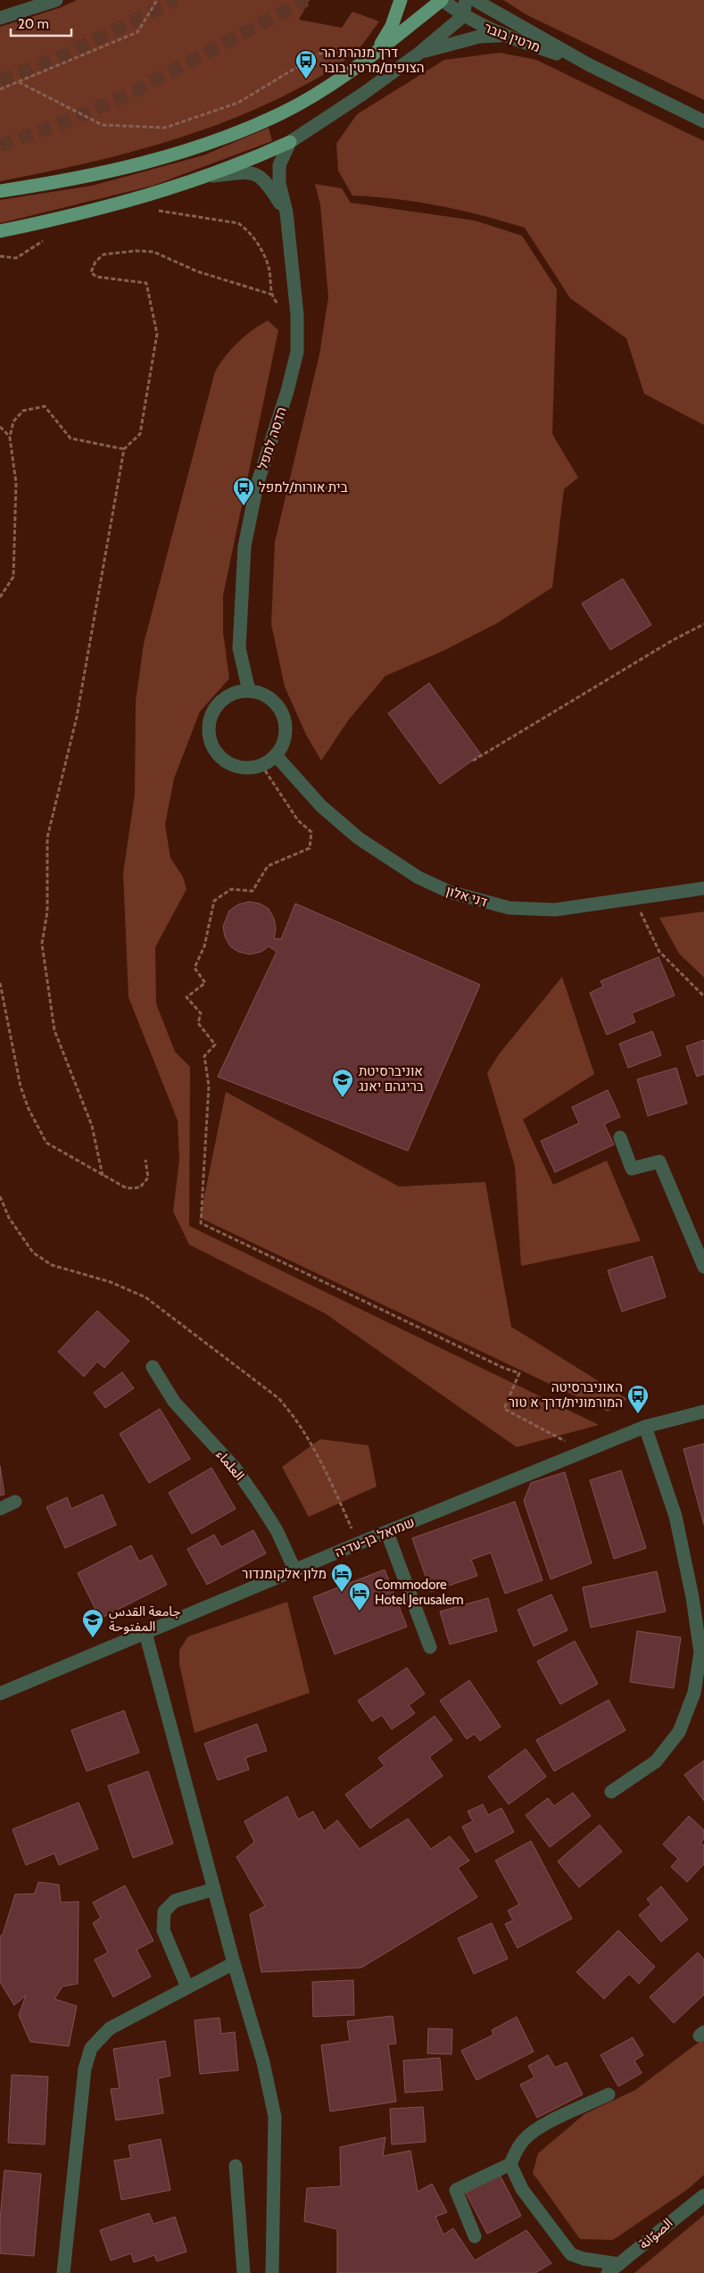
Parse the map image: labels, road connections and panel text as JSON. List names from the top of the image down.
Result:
{
  "streets": {
    "street": [
      "מרטין בובר",
      "הדסה למפל",
      "דני אלון",
      "العلماء",
      "שמואל בן-עדיה",
      "الصوّانة"
    ]
  },
  "crossings": [
    ["הדסה למפל", "דני אלון"],
    ["العلماء", "שמואל בן-עדיה"]
  ],
  "places": {
    "bus stop": ["דרך מנהרת הר הצופים/מרטין בובר", "בית אורות/למפל", "האוניברסיטה המורמונית/דרך א טור"],
    "school or university": ["אוניברסיטת בריגהם יאנג", "جامعة القدس المفتوحة"],
    "hotel": ["מלון אלקומנדור", "Commodore Hotel Jerusalem"]
  },
  "scale_bar": "20 m"
}
